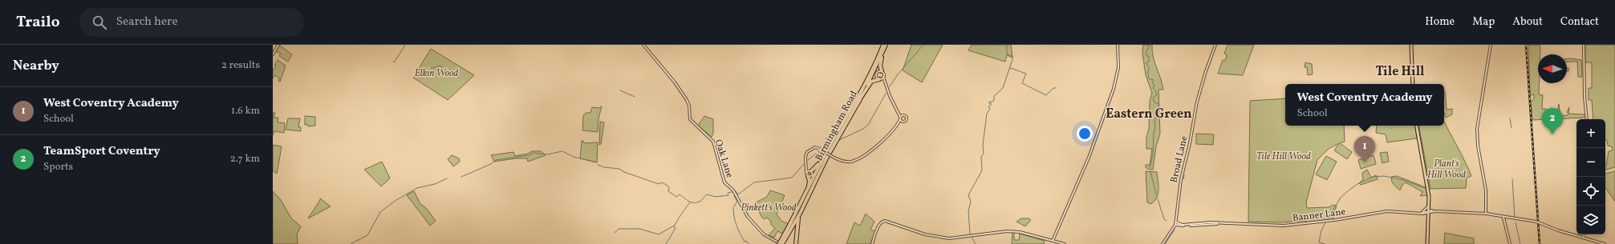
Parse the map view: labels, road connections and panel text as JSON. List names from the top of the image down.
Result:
{
  "streets": {
    "highway": ["Birmingham Road"],
    "street": ["Oak Lane", "Broad Lane", "Banner Lane"]
  },
  "crossings": [
    ["Broad Lane", "Banner Lane"]
  ],
  "districts": ["Tile Hill", "Eastern Green"],
  "parks": [
    "Elkin Wood",
    "Tile Hill Wood",
    "Plant's Hill Wood",
    "Pinkett's Wood"
  ],
  "north": "left",
  "page": {
    "header": "Trailo",
    "search": "Search here",
    "nav": [
      "Home",
      "Map",
      "About",
      "Contact"
    ],
    "heading": ["Nearby", "2 results"],
    "popup": ["West Coventry Academy", "School"],
    "list": [
      {
        "mark": "1",
        "name": "West Coventry Academy",
        "note": "School",
        "value": "1.6 km"
      },
      {
        "mark": "2",
        "name": "TeamSport Coventry",
        "note": "Sports",
        "value": "2.7 km"
      }
    ],
    "pins": ["2", "1"],
    "map_buttons": ["+", "−"]
  }
}
